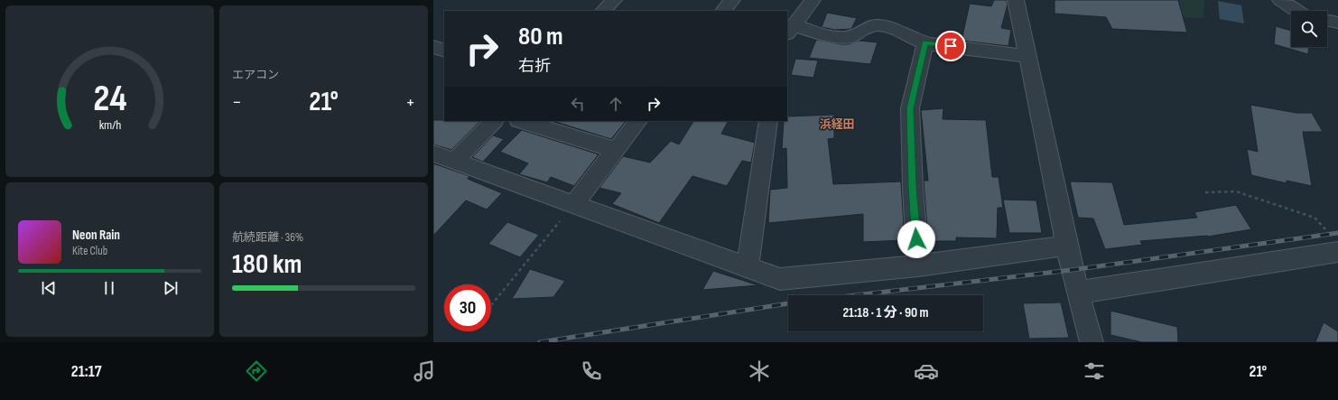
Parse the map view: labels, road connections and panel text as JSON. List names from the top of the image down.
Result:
{
  "districts": ["浜経田"],
  "page": {
    "tile": [
      "エアコン",
      ["航続距離 · 36%", "180 km"]
    ],
    "turn": ["80 m", "右折"],
    "heat": ["−", "21°", "+"],
    "song": ["Neon Rain", "Kite Club"],
    "limit": "30",
    "trip": "21:18 · 1 分 · 90 m",
    "tabs": ["21:17", "21°"],
    "gauge": ["24", "km/h"]
  }
}
